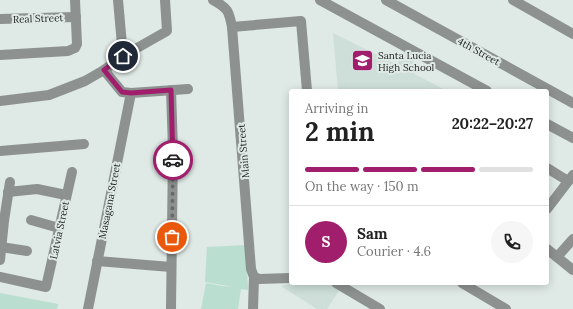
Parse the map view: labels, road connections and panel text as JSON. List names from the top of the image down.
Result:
{
  "streets": {
    "street": [
      "Real Street",
      "4th Street",
      "Main Street",
      "Masagana Street",
      "Latvia Street"
    ]
  },
  "places": {
    "school or university": ["Santa Lucia High School"]
  },
  "page": {
    "heading": ["2 min", "Arriving in", "20:22–20:27"],
    "panel": ["Sam", "Courier · 4.6"],
    "bar": "On the way · 150 m",
    "round": "S"
  }
}
